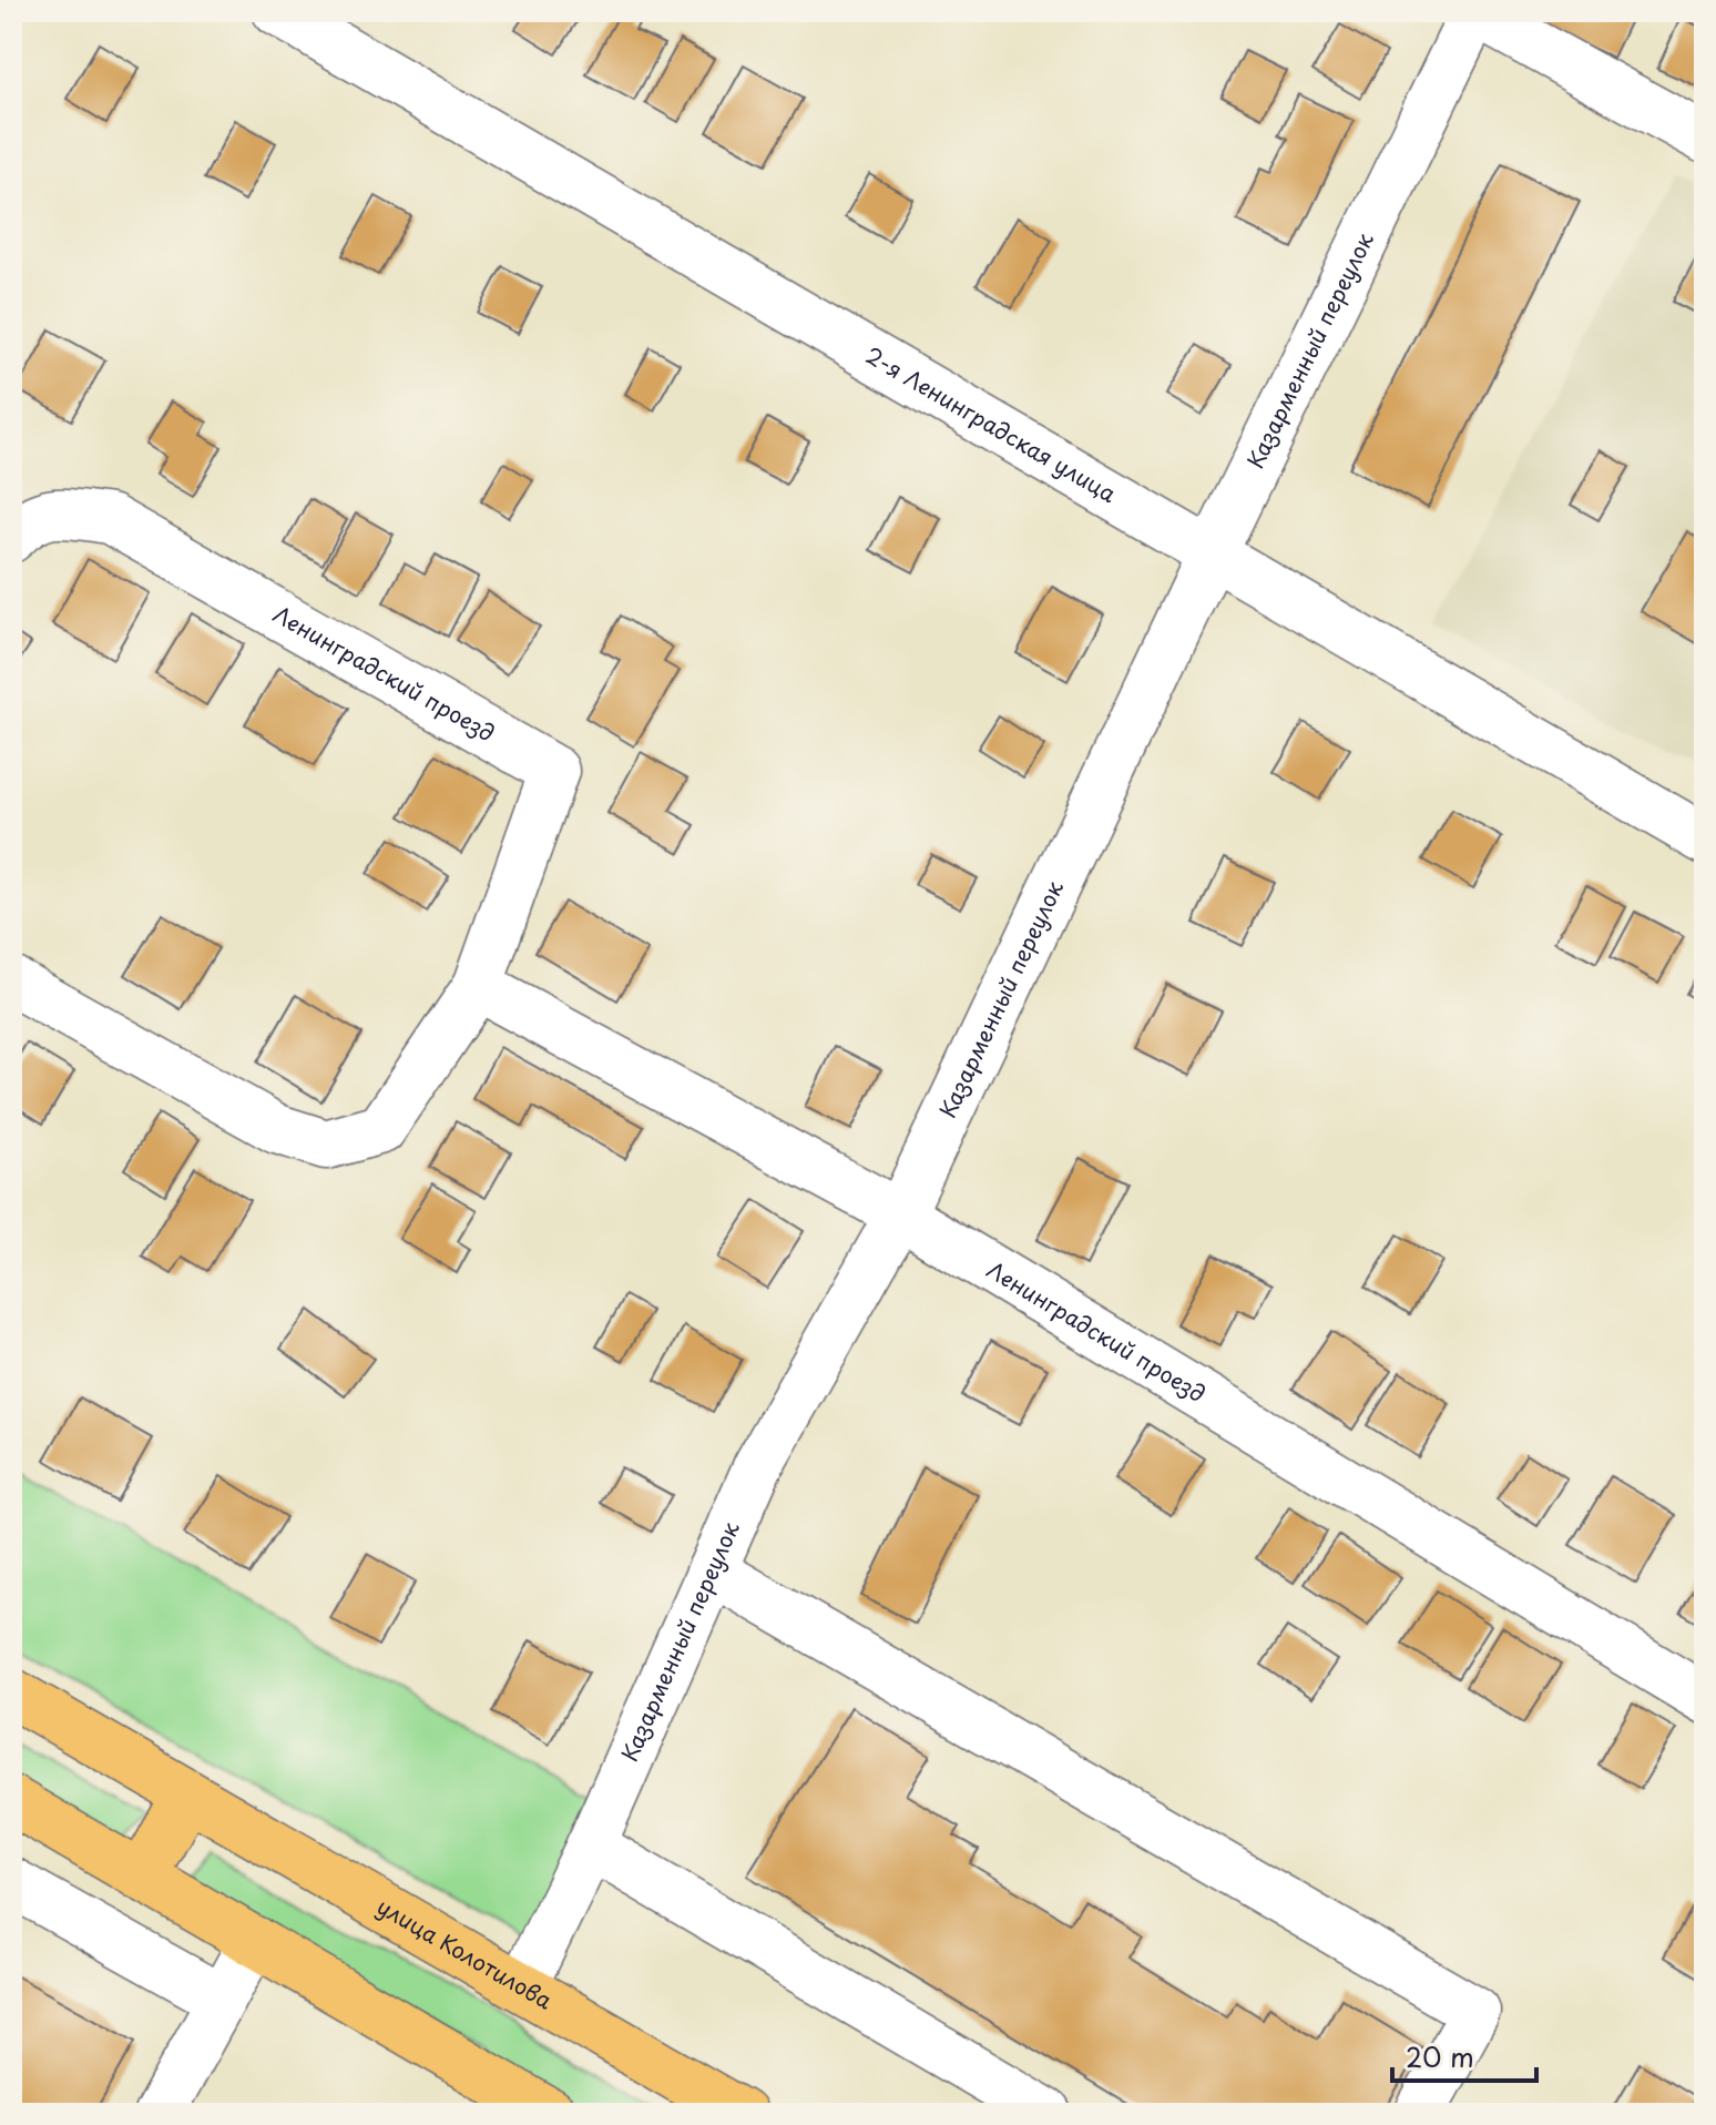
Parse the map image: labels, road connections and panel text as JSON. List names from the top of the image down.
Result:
{
  "streets": {
    "main road": ["улица Колотилова"],
    "street": ["Казарменный переулок", "2-я Ленинградская улица", "Ленинградский проезд"]
  },
  "crossings": [
    ["Казарменный переулок", "2-я Ленинградская улица"],
    ["Казарменный переулок", "Ленинградский проезд"],
    ["Казарменный переулок", "улица Колотилова"]
  ],
  "scale_bar": "20 m"
}
